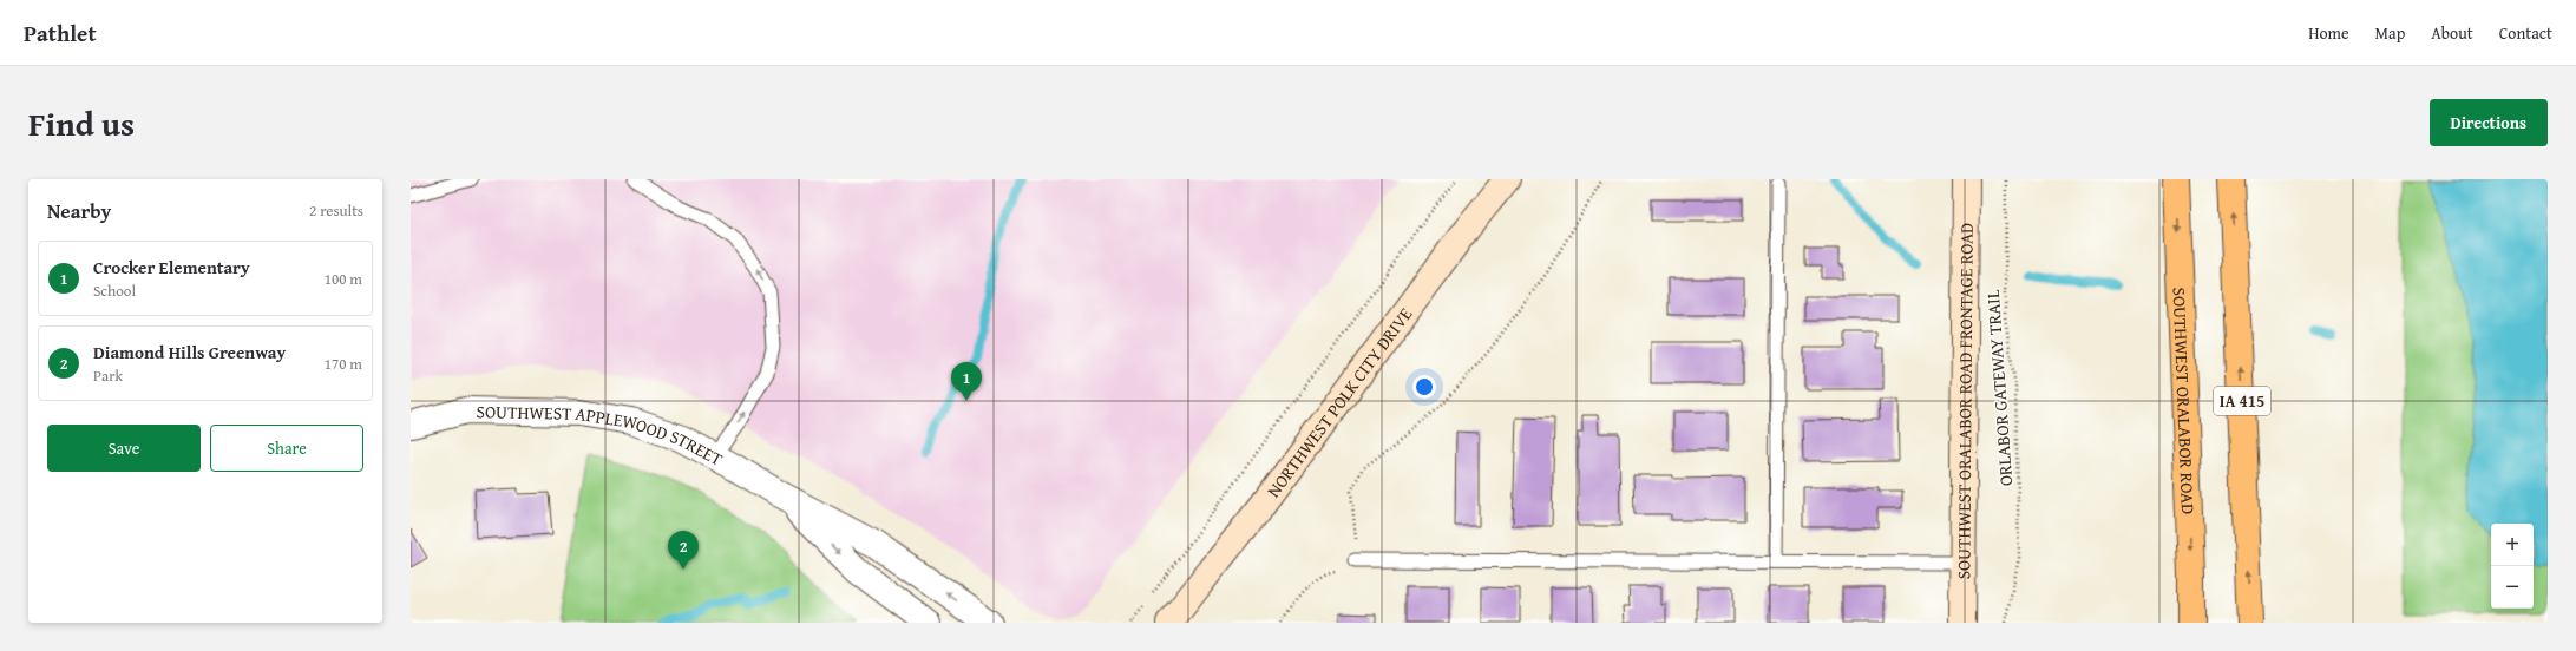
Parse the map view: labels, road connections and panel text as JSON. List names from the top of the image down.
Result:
{
  "streets": {
    "main road": ["SOUTHWEST ORALABOR ROAD", "IA 415"],
    "street": ["SOUTHWEST ORALABOR ROAD FRONTAGE ROAD", "NORTHWEST POLK CITY DRIVE", "SOUTHWEST APPLEWOOD STREET"],
    "path": ["ORLABOR GATEWAY TRAIL"]
  },
  "page": {
    "header": "Pathlet",
    "nav": [
      "Home",
      "Map",
      "About",
      "Contact"
    ],
    "title": "Find us",
    "buttons": [
      "Directions",
      ["Save", "Share"]
    ],
    "heading": ["Nearby", "2 results"],
    "list": [
      {
        "mark": "1",
        "name": "Crocker Elementary",
        "note": "School",
        "value": "100 m"
      },
      {
        "mark": "2",
        "name": "Diamond Hills Greenway",
        "note": "Park",
        "value": "170 m"
      }
    ],
    "pins": ["1", "2"],
    "map_buttons": ["+", "−"]
  }
}
